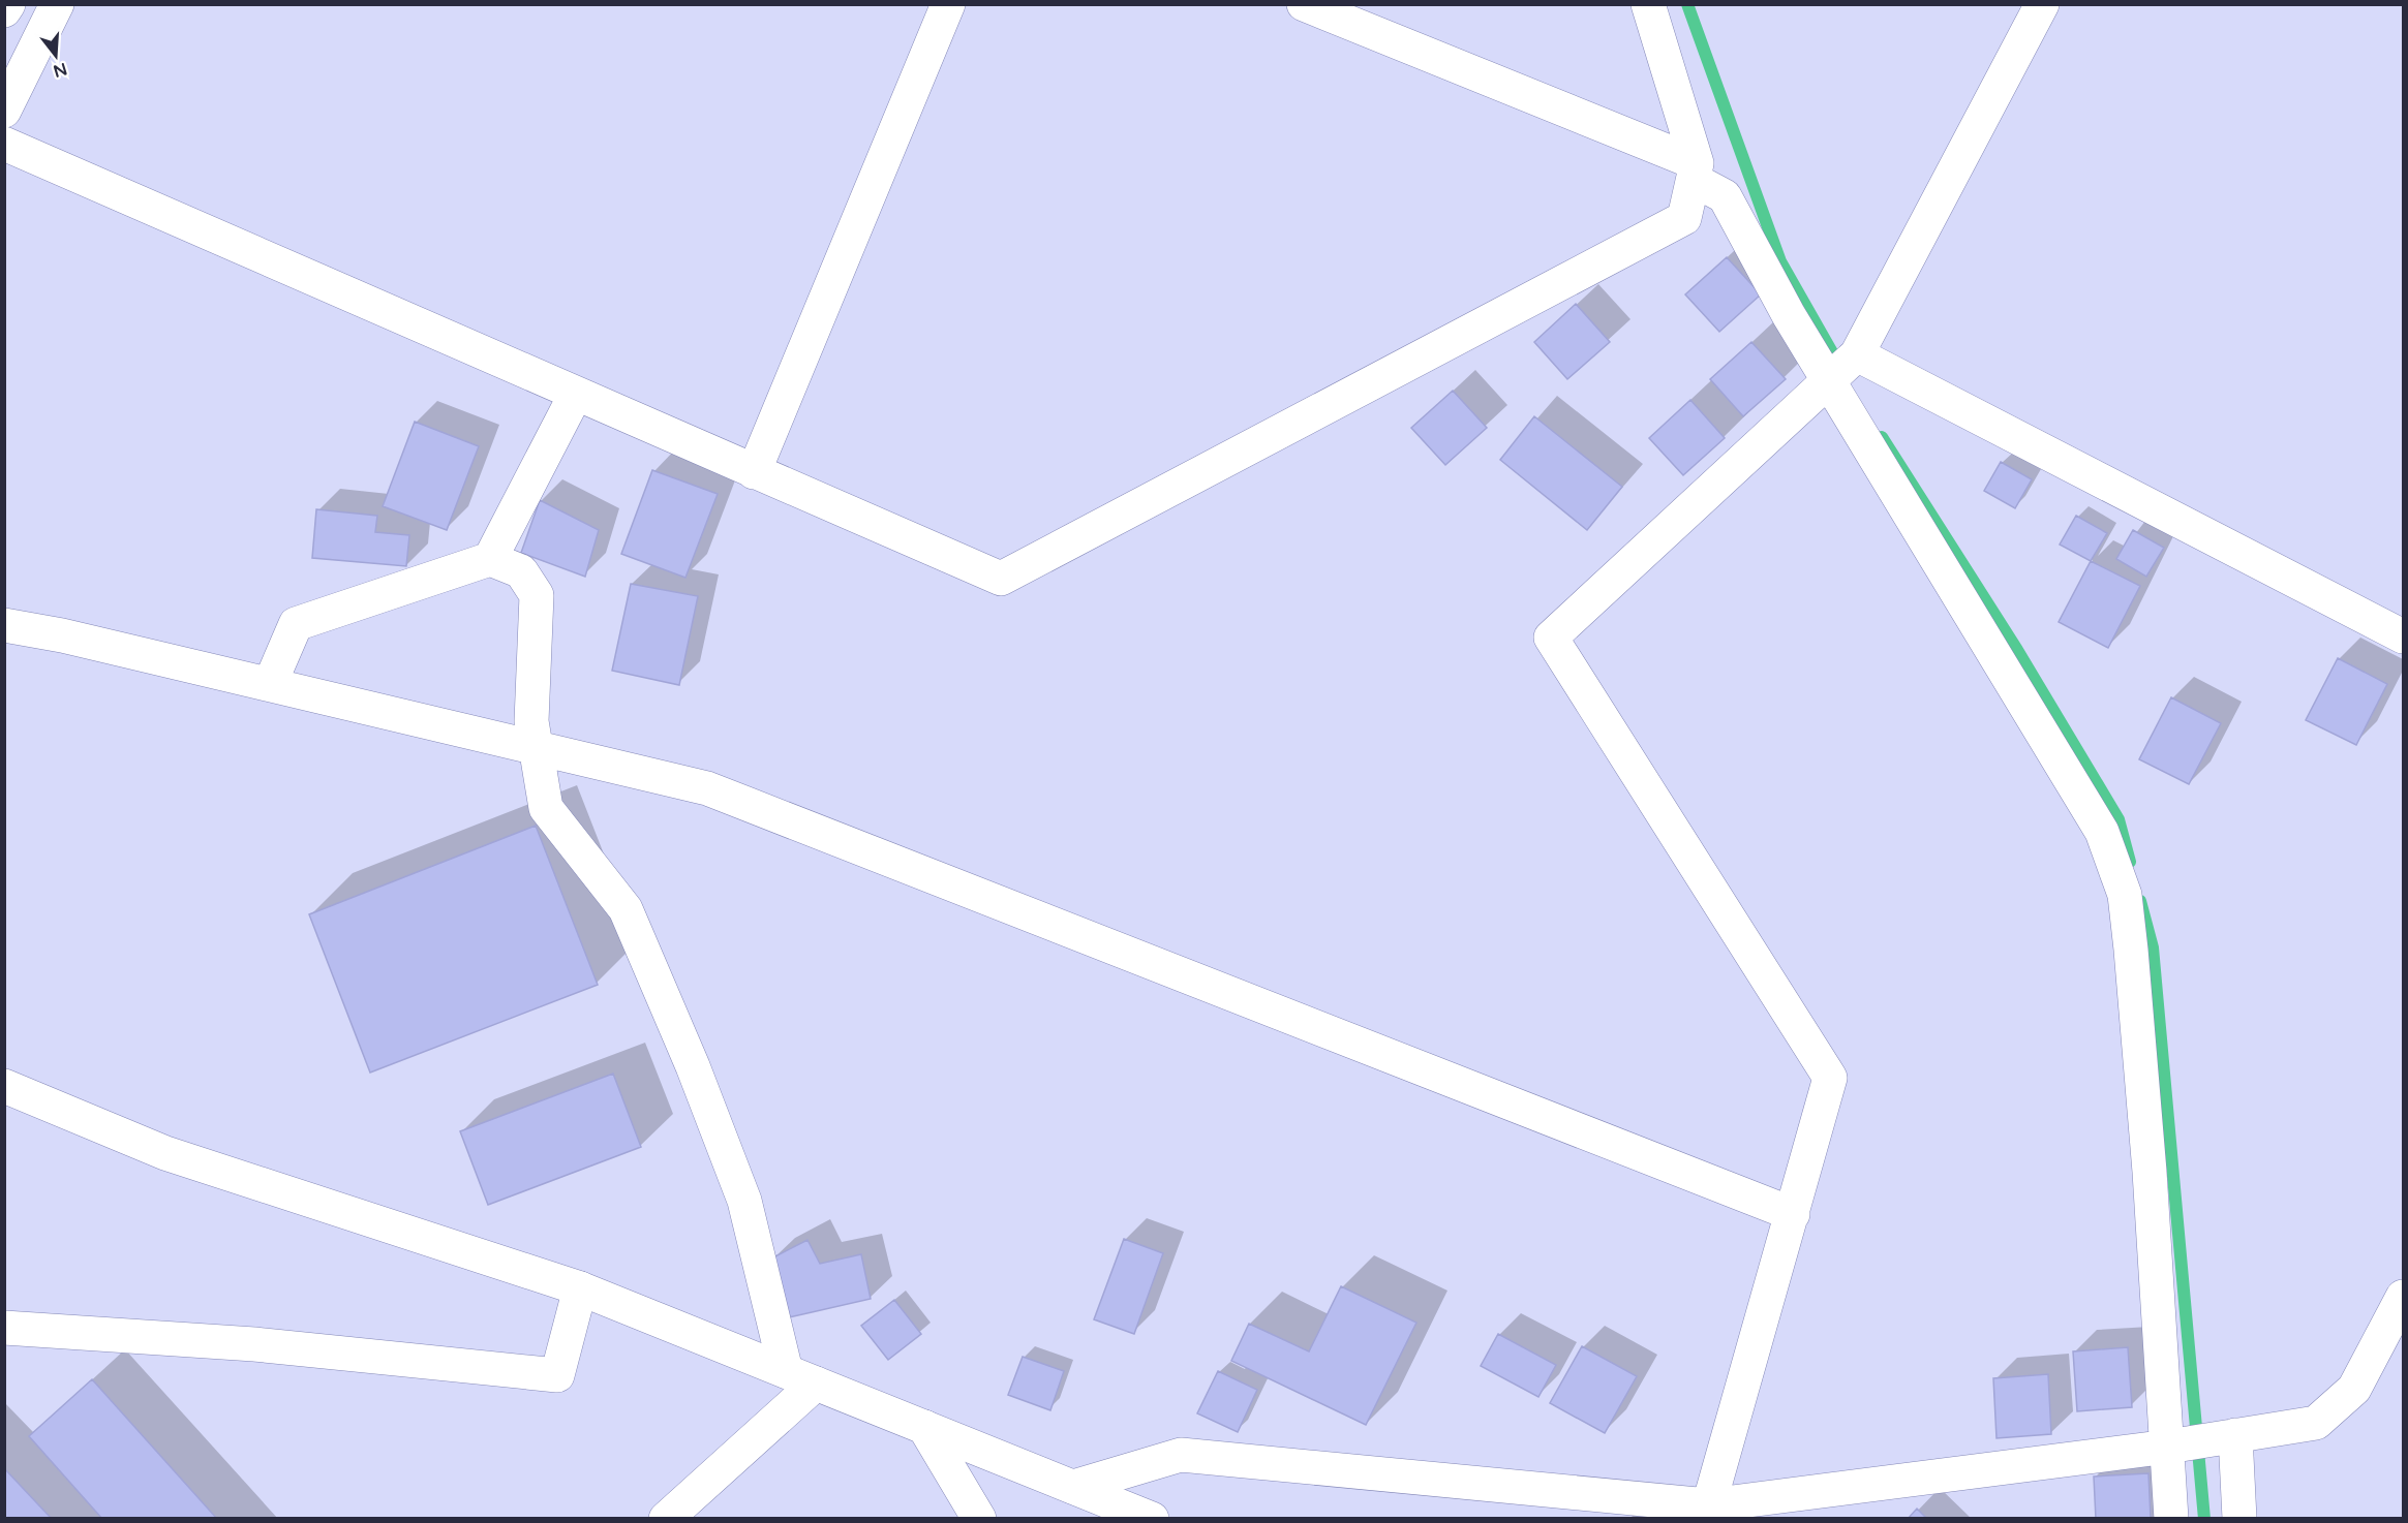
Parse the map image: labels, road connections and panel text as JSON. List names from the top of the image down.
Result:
{
  "north": "bottom"
}
